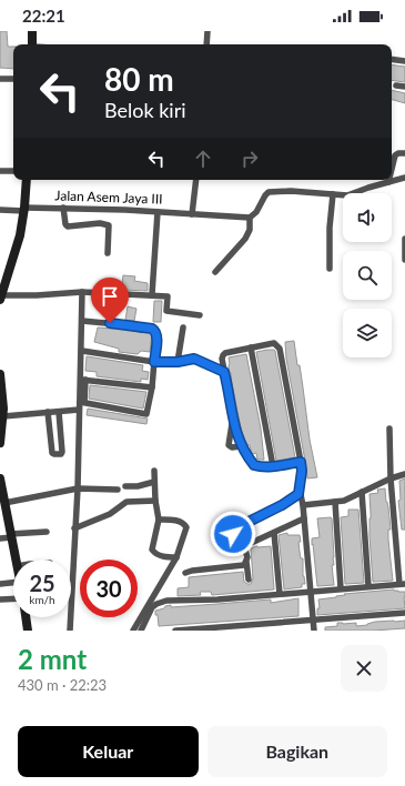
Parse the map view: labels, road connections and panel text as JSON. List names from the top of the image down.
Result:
{
  "streets": {
    "street": ["Jalan Asem Jaya III"]
  },
  "page": {
    "status": "22:21",
    "turn": ["80 m", "Belok kiri"],
    "speed": "25 km/h",
    "limit": "30",
    "heading": ["2 mnt", "430 m · 22:23"],
    "buttons": ["Keluar", "Bagikan"]
  }
}
